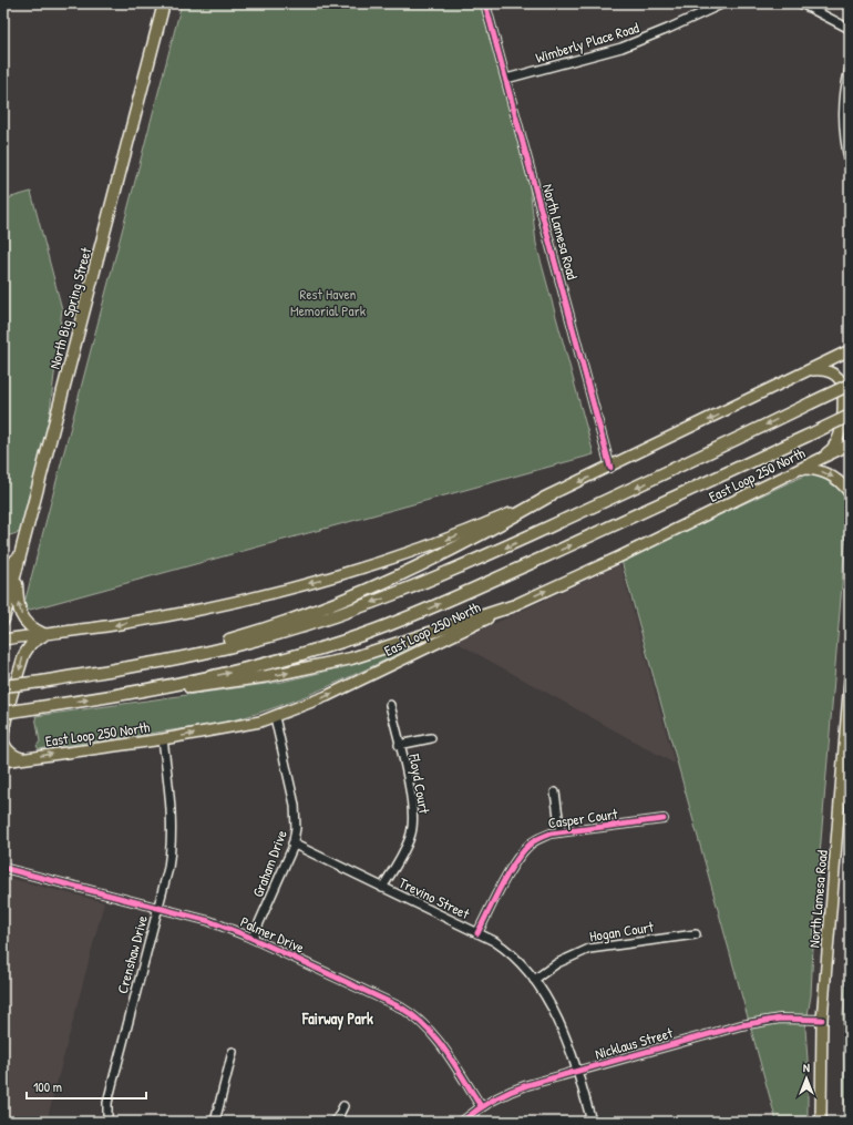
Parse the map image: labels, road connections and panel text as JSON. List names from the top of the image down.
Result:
{
  "streets": {
    "highway": ["North Big Spring Street"],
    "main road": ["North Lamesa Road", "East Loop 250 North"],
    "street": [
      "Wimberly Place Road",
      "Floyd Court",
      "Casper Court",
      "Graham Drive",
      "Trevino Street",
      "Hogan Court",
      "Palmer Drive",
      "Crenshaw Drive",
      "Nicklaus Street"
    ]
  },
  "crossings": [
    ["Wimberly Place Road", "North Lamesa Road"],
    ["North Lamesa Road", "Nicklaus Street"],
    ["East Loop 250 North", "Graham Drive"],
    ["East Loop 250 North", "Crenshaw Drive"],
    ["Floyd Court", "Trevino Street"],
    ["Casper Court", "Trevino Street"],
    ["Graham Drive", "Trevino Street"],
    ["Graham Drive", "Palmer Drive"],
    ["Trevino Street", "Hogan Court"],
    ["Trevino Street", "Nicklaus Street"],
    ["Palmer Drive", "Crenshaw Drive"],
    ["Palmer Drive", "Nicklaus Street"]
  ],
  "districts": ["Fairway Park"],
  "parks": ["Rest Haven Memorial Park"],
  "scale_bar": "100 m",
  "north": "top"
}
